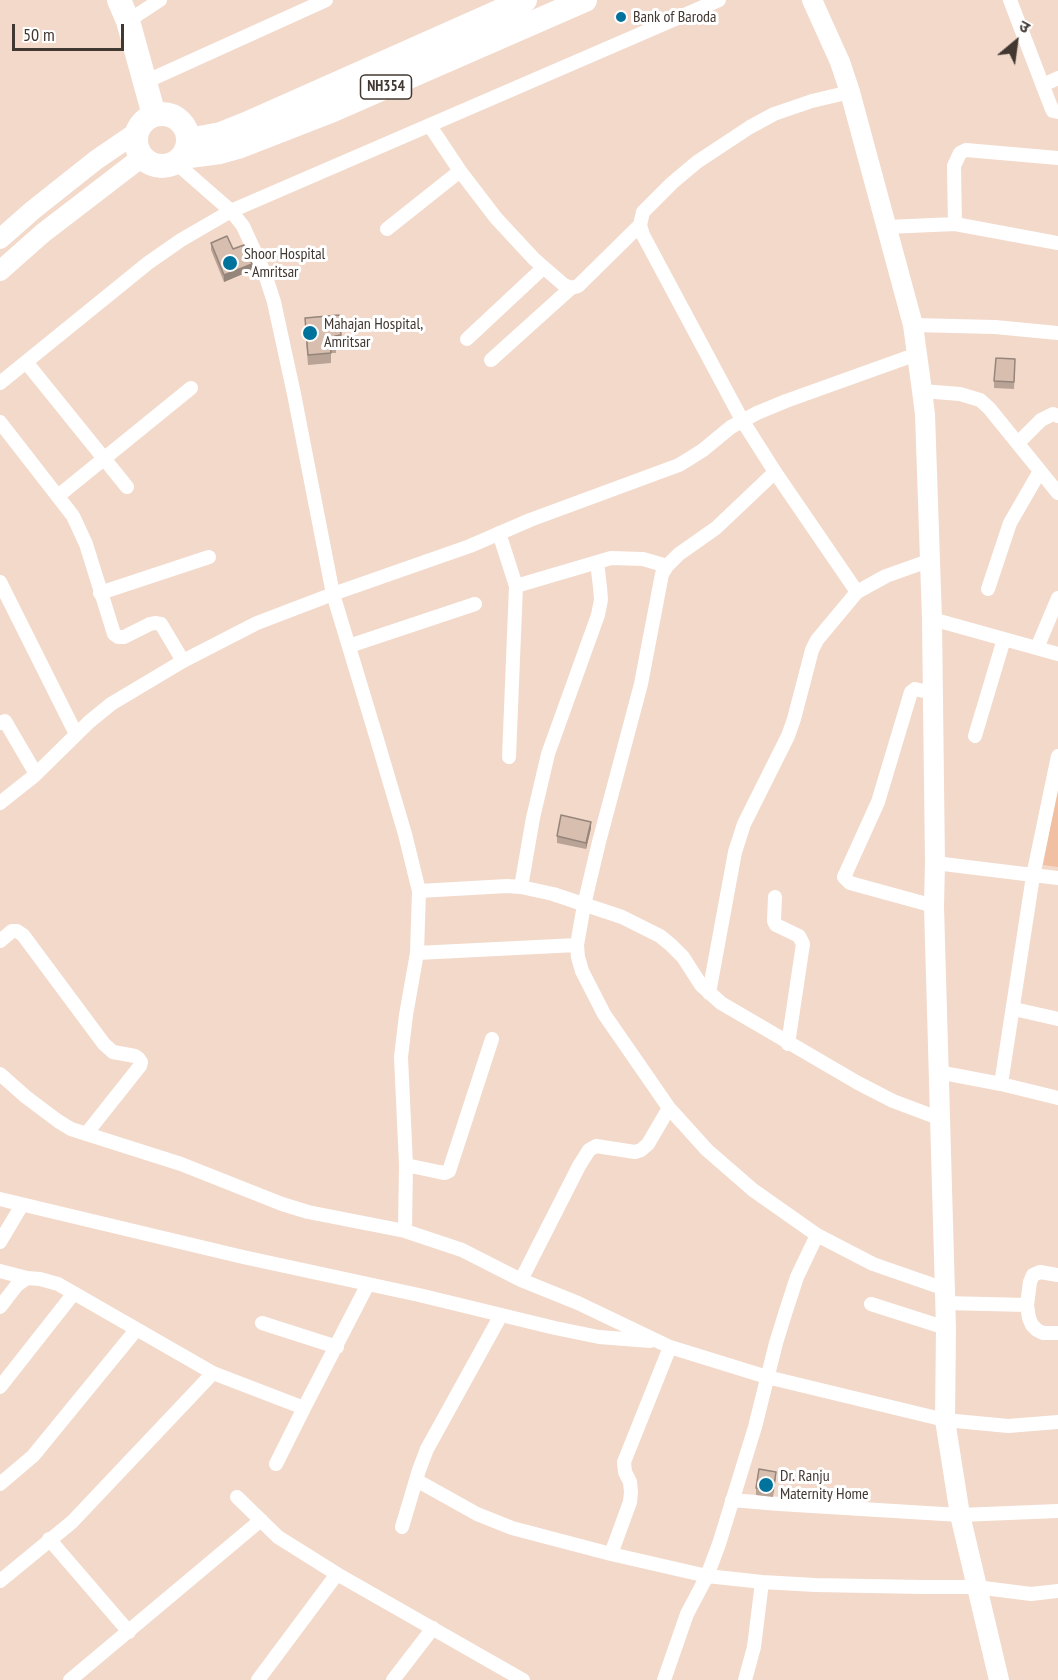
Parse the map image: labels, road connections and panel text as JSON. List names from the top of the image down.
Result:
{
  "streets": {
    "highway": ["NH354"]
  },
  "places": [
    "Bank of Baroda",
    "Shoor Hospital - Amritsar",
    "Mahajan Hospital, Amritsar",
    "Dr. Ranju Maternity Home"
  ],
  "scale_bar": "50 m",
  "north": "top right"
}
